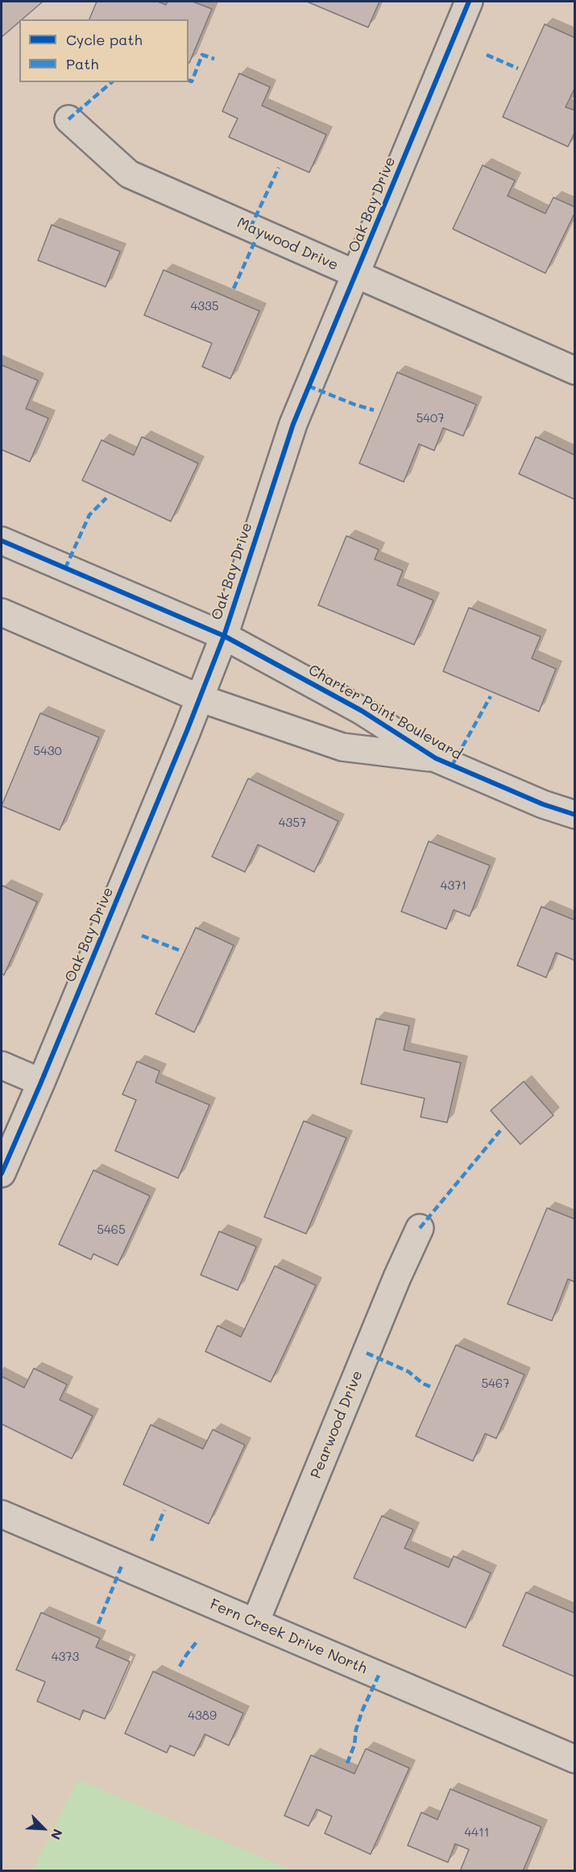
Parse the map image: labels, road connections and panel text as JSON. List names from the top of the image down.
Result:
{
  "streets": {
    "street": [
      "Oak Bay Drive",
      "Maywood Drive",
      "Charter Point Boulevard",
      "Pearwood Drive",
      "Fern Creek Drive North"
    ]
  },
  "crossings": [
    ["Oak Bay Drive", "Maywood Drive"],
    ["Oak Bay Drive", "Charter Point Boulevard"],
    ["Pearwood Drive", "Fern Creek Drive North"]
  ],
  "house_numbers": [
    "4335",
    "5407",
    "5430",
    "4357",
    "4371",
    "5465",
    "5467",
    "4373",
    "4389",
    "4411"
  ],
  "legend": ["Cycle path", "Path"],
  "north": "bottom right"
}
